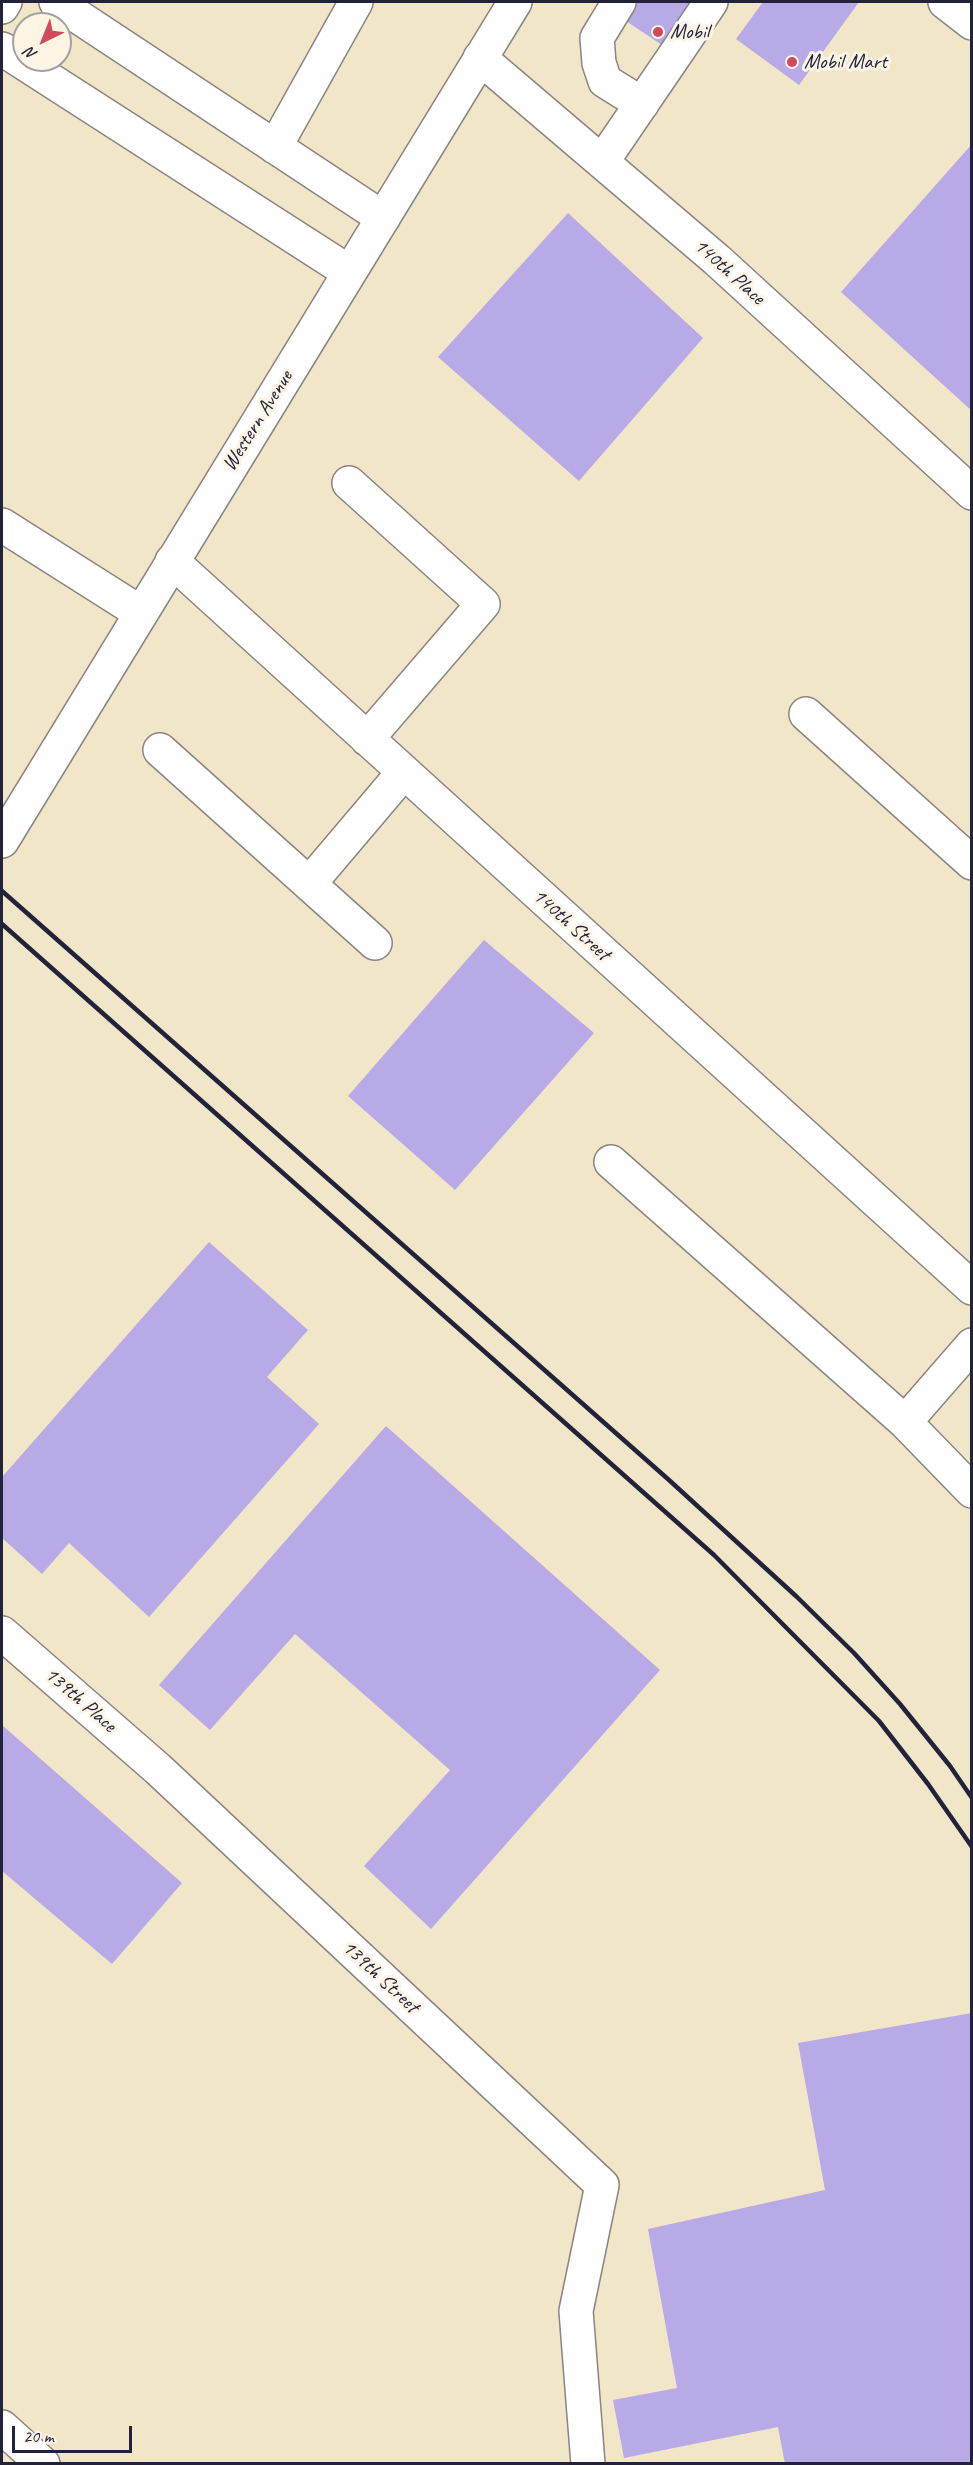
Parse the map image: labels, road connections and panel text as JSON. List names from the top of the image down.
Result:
{
  "streets": {
    "street": [
      "140th Place",
      "Western Avenue",
      "140th Street",
      "139th Place",
      "139th Street"
    ]
  },
  "crossings": [
    ["140th Place", "Western Avenue"],
    ["Western Avenue", "140th Street"],
    ["139th Place", "139th Street"]
  ],
  "places": ["Mobil", "Mobil Mart"],
  "scale_bar": "20 m",
  "north": "bottom left"
}
